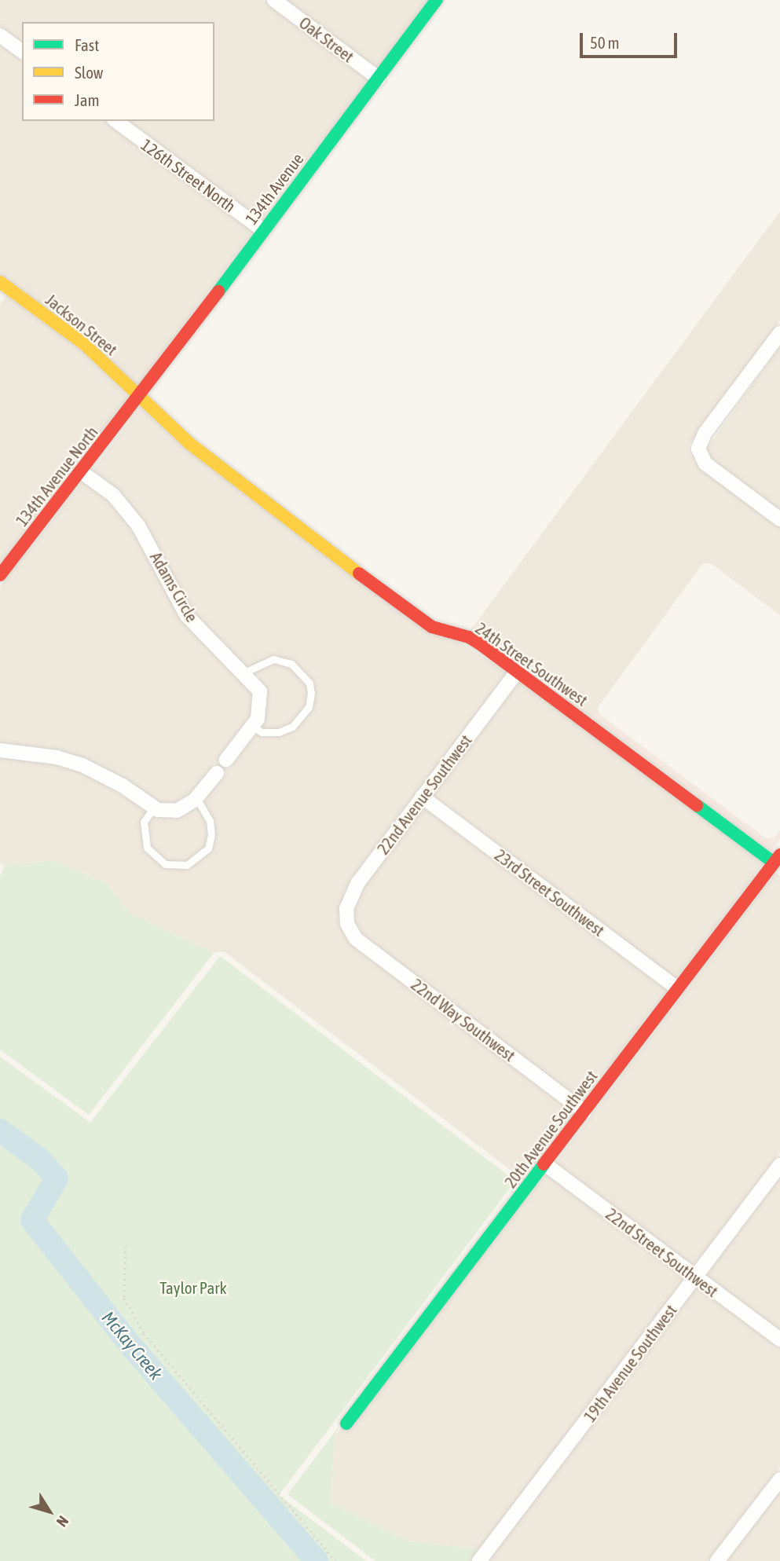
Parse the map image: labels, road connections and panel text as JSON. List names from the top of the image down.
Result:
{
  "streets": {
    "street": [
      "Oak Street",
      "126th Street North",
      "134th Avenue",
      "Jackson Street",
      "134th Avenue North",
      "Adams Circle",
      "24th Street Southwest",
      "22nd Avenue Southwest",
      "23rd Street Southwest",
      "22nd Way Southwest",
      "20th Avenue Southwest",
      "22nd Street Southwest",
      "19th Avenue Southwest"
    ]
  },
  "crossings": [
    ["Oak Street", "134th Avenue"],
    ["126th Street North", "134th Avenue"],
    ["134th Avenue", "Jackson Street"],
    ["134th Avenue", "134th Avenue North"],
    ["134th Avenue", "24th Street Southwest"],
    ["Jackson Street", "134th Avenue North"],
    ["Jackson Street", "24th Street Southwest"],
    ["134th Avenue North", "Adams Circle"],
    ["134th Avenue North", "24th Street Southwest"],
    ["24th Street Southwest", "22nd Avenue Southwest"],
    ["24th Street Southwest", "20th Avenue Southwest"],
    ["22nd Avenue Southwest", "23rd Street Southwest"],
    ["22nd Avenue Southwest", "22nd Way Southwest"],
    ["23rd Street Southwest", "20th Avenue Southwest"],
    ["22nd Way Southwest", "20th Avenue Southwest"],
    ["20th Avenue Southwest", "22nd Street Southwest"],
    ["22nd Street Southwest", "19th Avenue Southwest"]
  ],
  "water": ["McKay Creek"],
  "parks": ["Taylor Park"],
  "legend": ["Fast", "Slow", "Jam"],
  "scale_bar": "50 m",
  "north": "bottom right"
}
